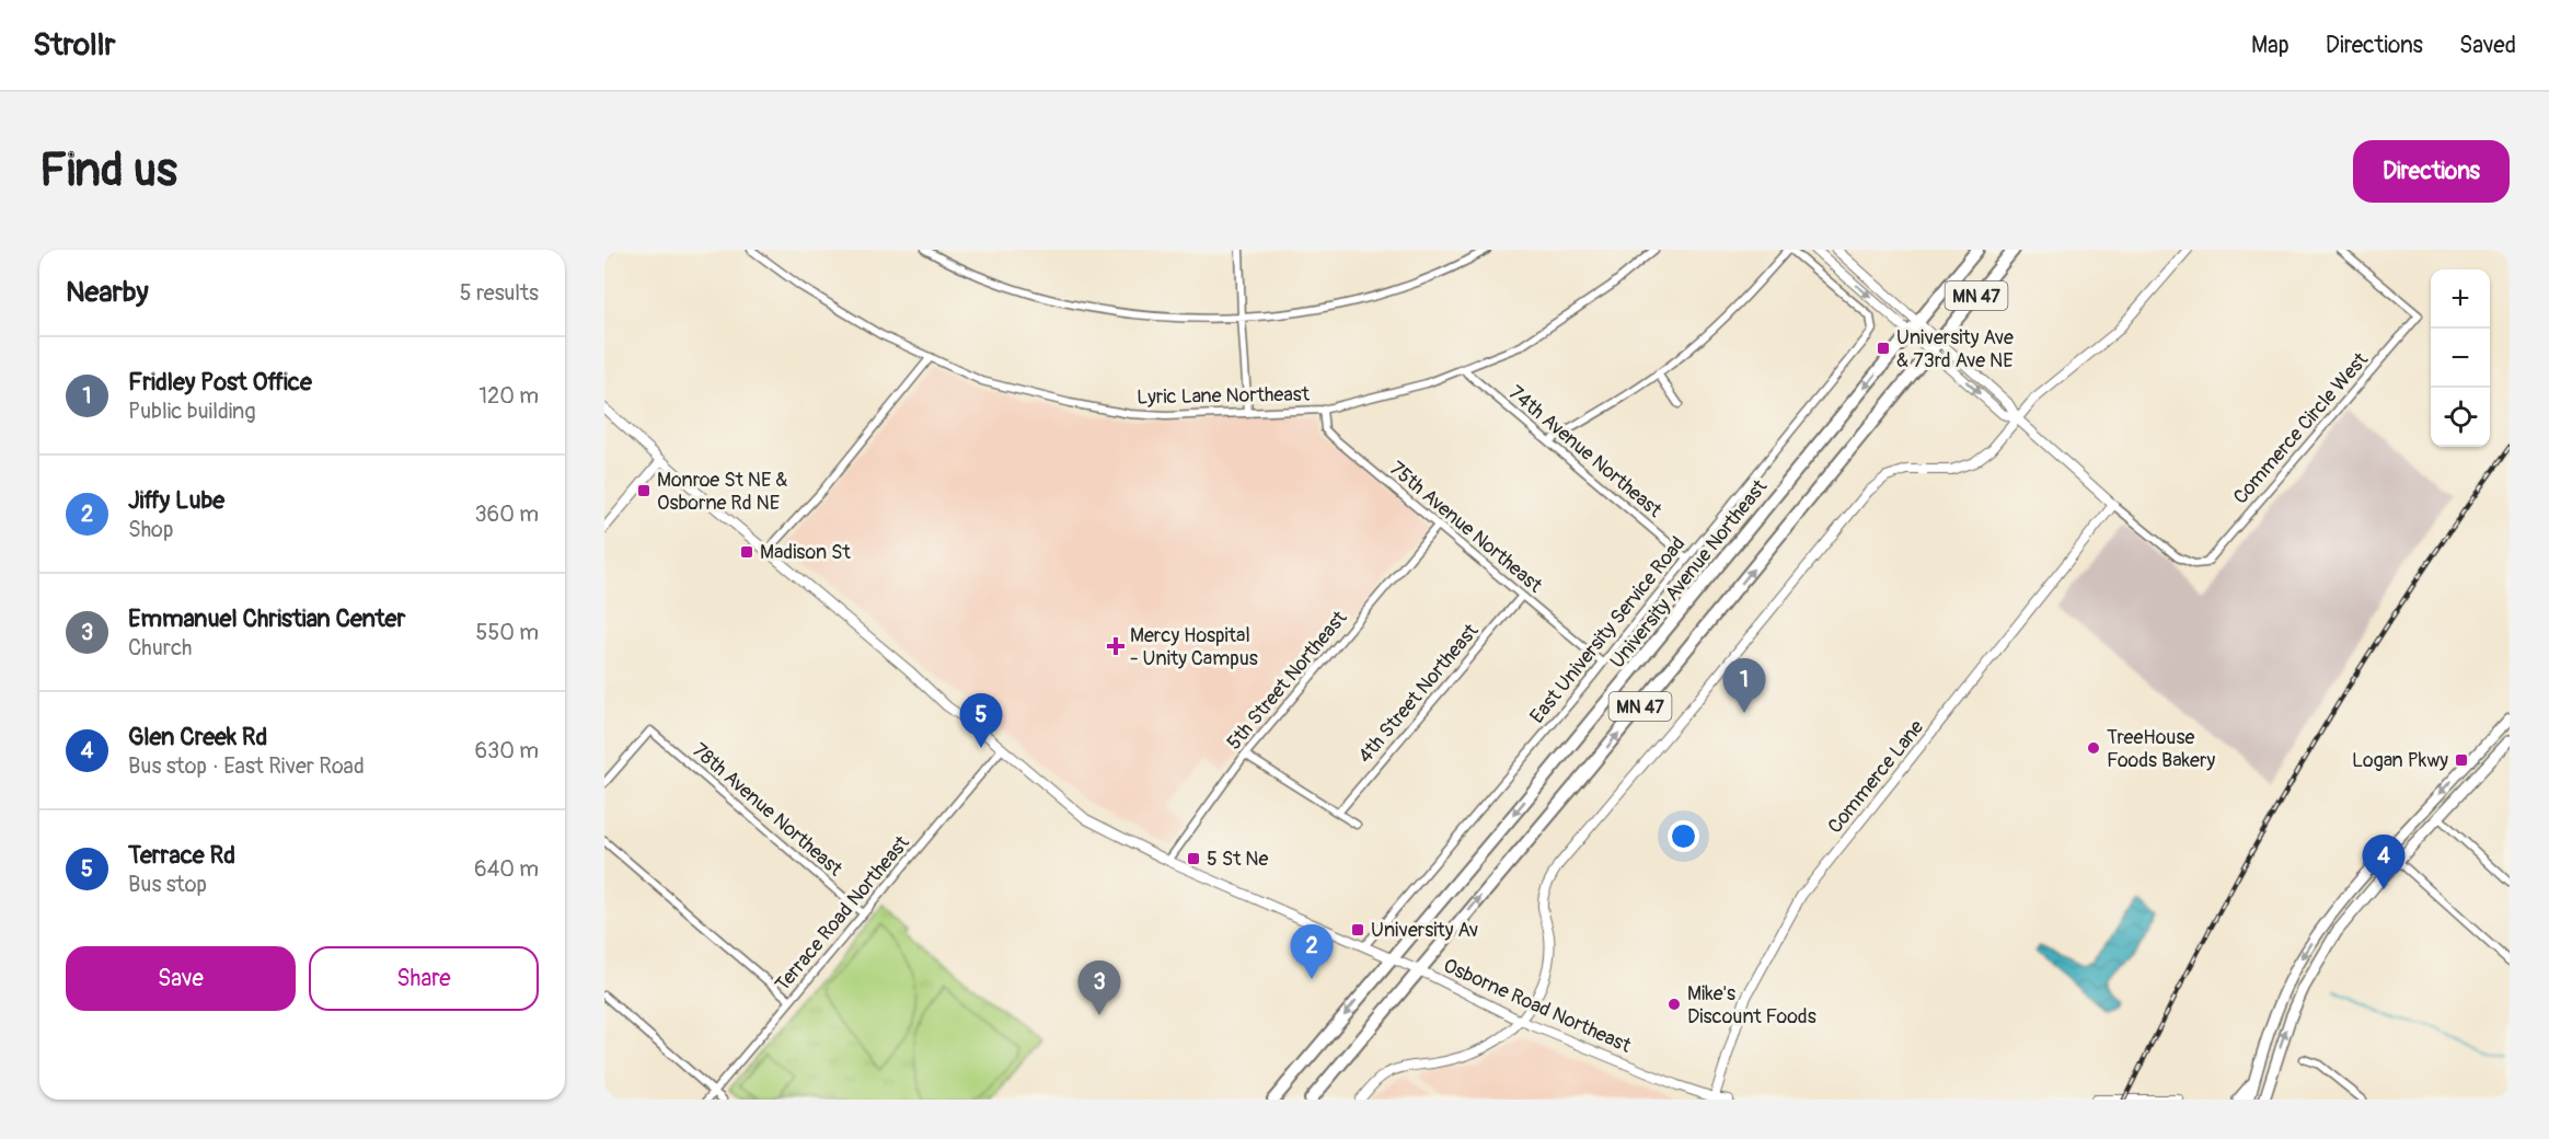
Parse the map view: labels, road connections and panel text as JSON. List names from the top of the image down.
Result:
{
  "streets": {
    "main road": ["MN 47", "University Avenue Northeast"],
    "street": [
      "Lyric Lane Northeast",
      "Commerce Circle West",
      "74th Avenue Northeast",
      "75th Avenue Northeast",
      "East University Service Road",
      "5th Street Northeast",
      "4th Street Northeast",
      "Commerce Lane",
      "78th Avenue Northeast",
      "Terrace Road Northeast",
      "Osborne Road Northeast"
    ]
  },
  "crossings": [
    ["MN 47", "Osborne Road Northeast"],
    ["Lyric Lane Northeast", "74th Avenue Northeast"],
    ["Lyric Lane Northeast", "75th Avenue Northeast"],
    ["Commerce Circle West", "Commerce Lane"],
    ["74th Avenue Northeast", "East University Service Road"],
    ["75th Avenue Northeast", "East University Service Road"],
    ["75th Avenue Northeast", "5th Street Northeast"],
    ["75th Avenue Northeast", "4th Street Northeast"],
    ["University Avenue Northeast", "Osborne Road Northeast"],
    ["East University Service Road", "Osborne Road Northeast"],
    ["5th Street Northeast", "Osborne Road Northeast"],
    ["Commerce Lane", "Osborne Road Northeast"],
    ["78th Avenue Northeast", "Terrace Road Northeast"],
    ["Terrace Road Northeast", "Osborne Road Northeast"]
  ],
  "places": {
    "transit": [
      "University Ave & 73rd Ave NE",
      "Monroe St NE & Osborne Rd NE",
      "Madison St",
      "Logan Pkwy",
      "5 St Ne",
      "University Av"
    ],
    "health": ["Mercy Hospital - Unity Campus"],
    "other": ["TreeHouse Foods Bakery", "Mike's Discount Foods"]
  },
  "page": {
    "header": "Strollr",
    "nav": ["Map", "Directions", "Saved"],
    "buttons": [
      "Directions",
      ["Save", "Share"]
    ],
    "title": "Find us",
    "heading": ["Nearby", "5 results"],
    "map_buttons": ["+", "−"],
    "list": [
      {
        "mark": "1",
        "name": "Fridley Post Office",
        "note": "Public building",
        "value": "120 m"
      },
      {
        "mark": "2",
        "name": "Jiffy Lube",
        "note": "Shop",
        "value": "360 m"
      },
      {
        "mark": "3",
        "name": "Emmanuel Christian Center",
        "note": "Church",
        "value": "550 m"
      },
      {
        "mark": "4",
        "name": "Glen Creek Rd",
        "note": "Bus stop · East River Road",
        "value": "630 m"
      },
      {
        "mark": "5",
        "name": "Terrace Rd",
        "note": "Bus stop",
        "value": "640 m"
      }
    ],
    "pins": [
      "1",
      "5",
      "4",
      "2",
      "3"
    ]
  }
}
